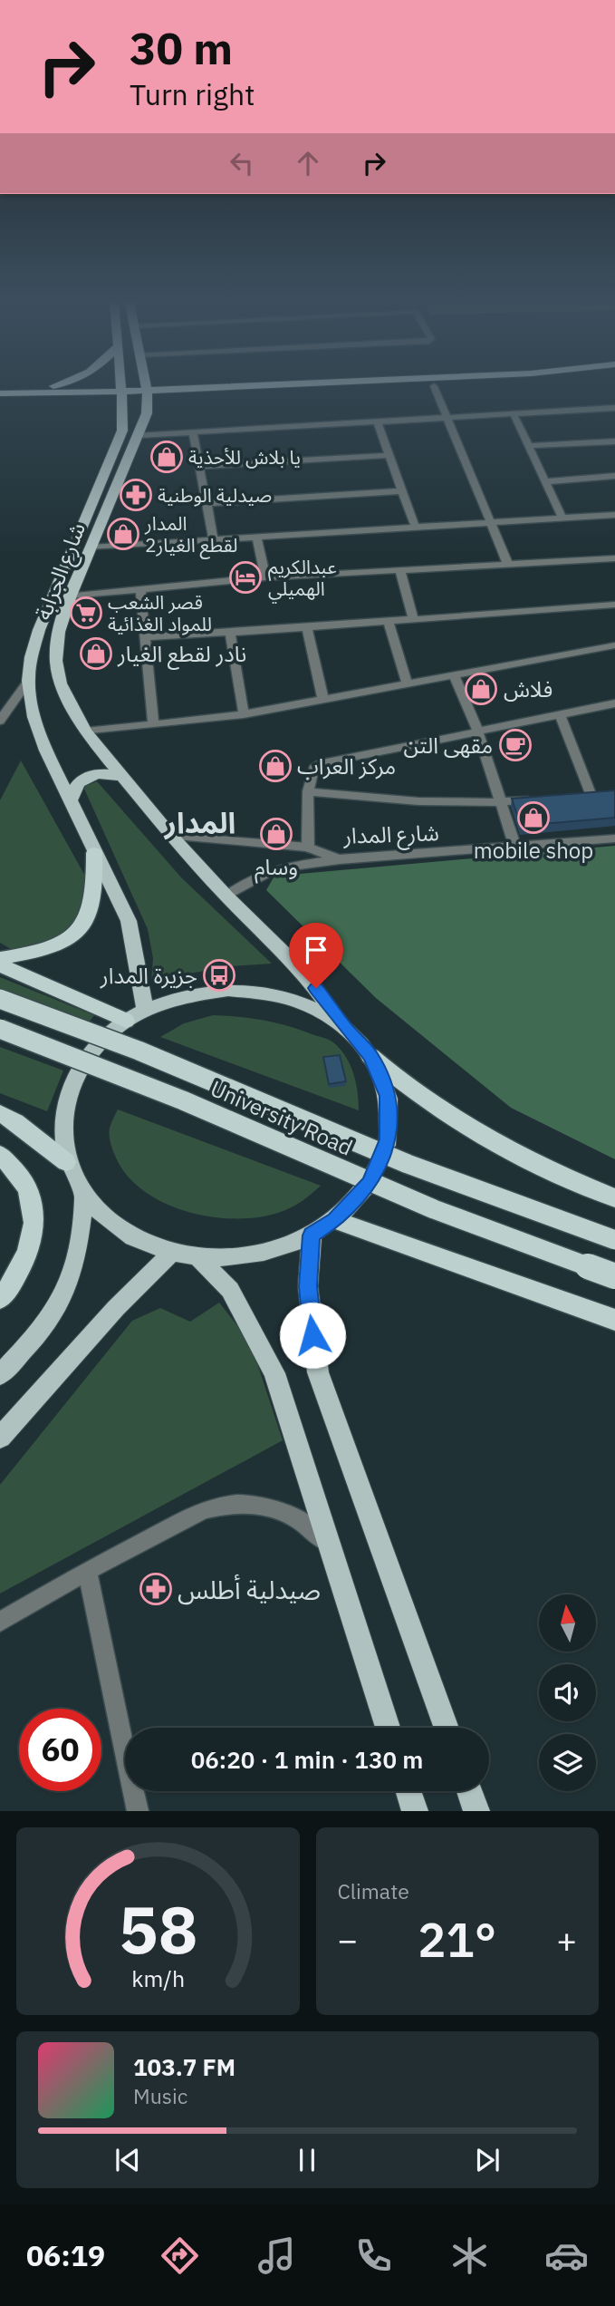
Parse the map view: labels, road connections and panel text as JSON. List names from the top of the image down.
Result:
{
  "streets": {
    "highway": ["University Road"],
    "main road": ["شارع الجرابة"],
    "street": ["شارع المدار"]
  },
  "crossings": [
    ["شارع الجرابة", "شارع المدار"]
  ],
  "districts": ["المدار"],
  "places": {
    "shop": [
      "يا بلاش للأحذية",
      "المدار 2لقطع الغيار",
      "نادر لقطع الغيار",
      "فلاش",
      "مركز العراب",
      "mobile shop",
      "وسام"
    ],
    "pharmacy": ["صيدلية الوطنية", "صيدلية أطلس"],
    "hotel": ["عبدالكريم الهميلي"],
    "supermarket": ["قصر الشعب للمواد الغذائية"],
    "cafe": ["مقهى التن"],
    "bus stop": ["جزيرة المدار"]
  },
  "north": "top",
  "page": {
    "turn": ["30 m", "Turn right"],
    "limit": "60",
    "trip": "06:20 · 1 min · 130 m",
    "tile": "Climate",
    "heat": ["−", "21°", "+"],
    "song": ["103.7 FM", "Music"],
    "tabs": "06:19",
    "gauge": ["58", "km/h"]
  }
}
